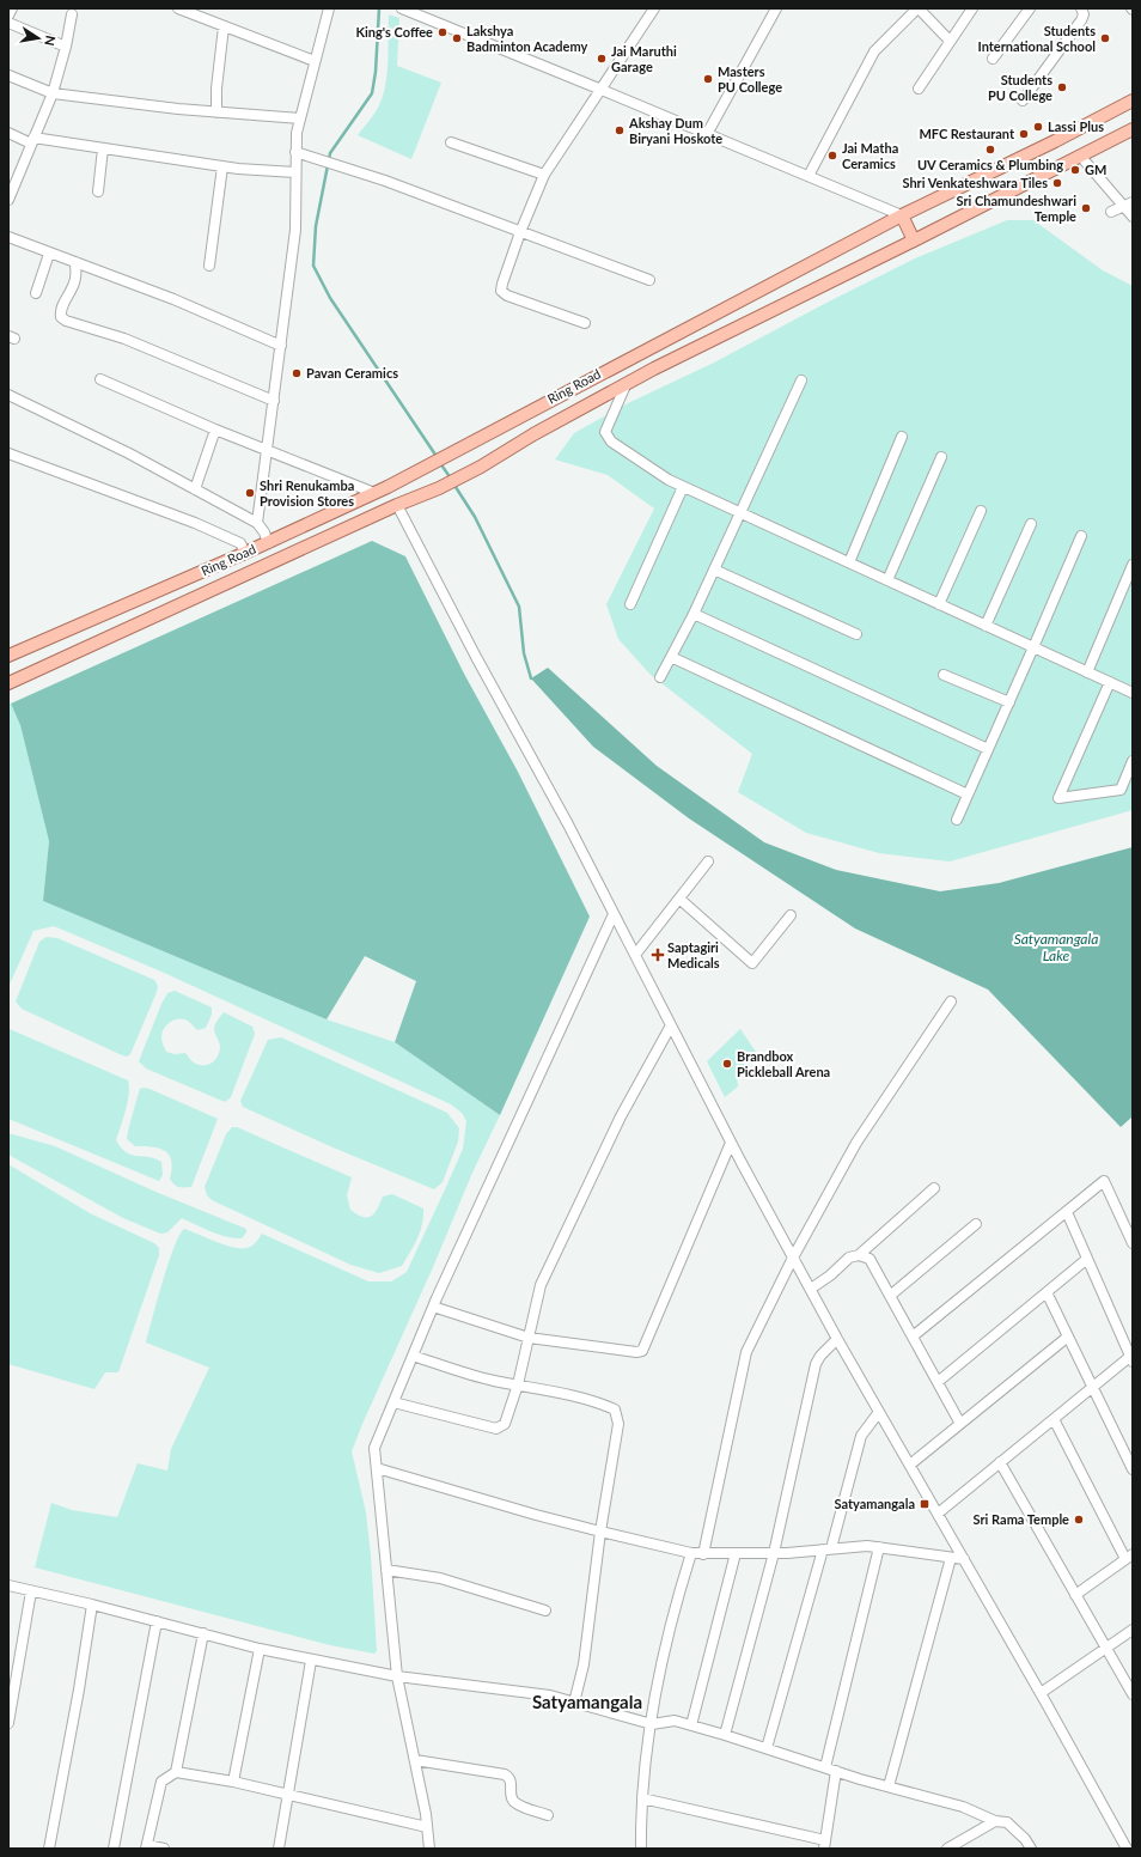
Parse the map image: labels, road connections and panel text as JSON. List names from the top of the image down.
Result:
{
  "streets": {
    "main road": ["Ring Road"]
  },
  "districts": ["Satyamangala"],
  "water": ["Satyamangala Lake"],
  "places": {
    "other": [
      "King's Coffee",
      "Lakshya Badminton Academy",
      "Students International School",
      "Jai Maruthi Garage",
      "Masters PU College",
      "Students PU College",
      "Lassi Plus",
      "Akshay Dum Biryani Hoskote",
      "MFC Restaurant",
      "UV Ceramics & Plumbing",
      "Jai Matha Ceramics",
      "GM",
      "Shri Venkateshwara Tiles",
      "Sri Chamundeshwari Temple",
      "Pavan Ceramics",
      "Shri Renukamba Provision Stores",
      "Brandbox Pickleball Arena",
      "Sri Rama Temple"
    ],
    "health": ["Saptagiri Medicals"],
    "transit": ["Satyamangala"]
  },
  "north": "right"
}
